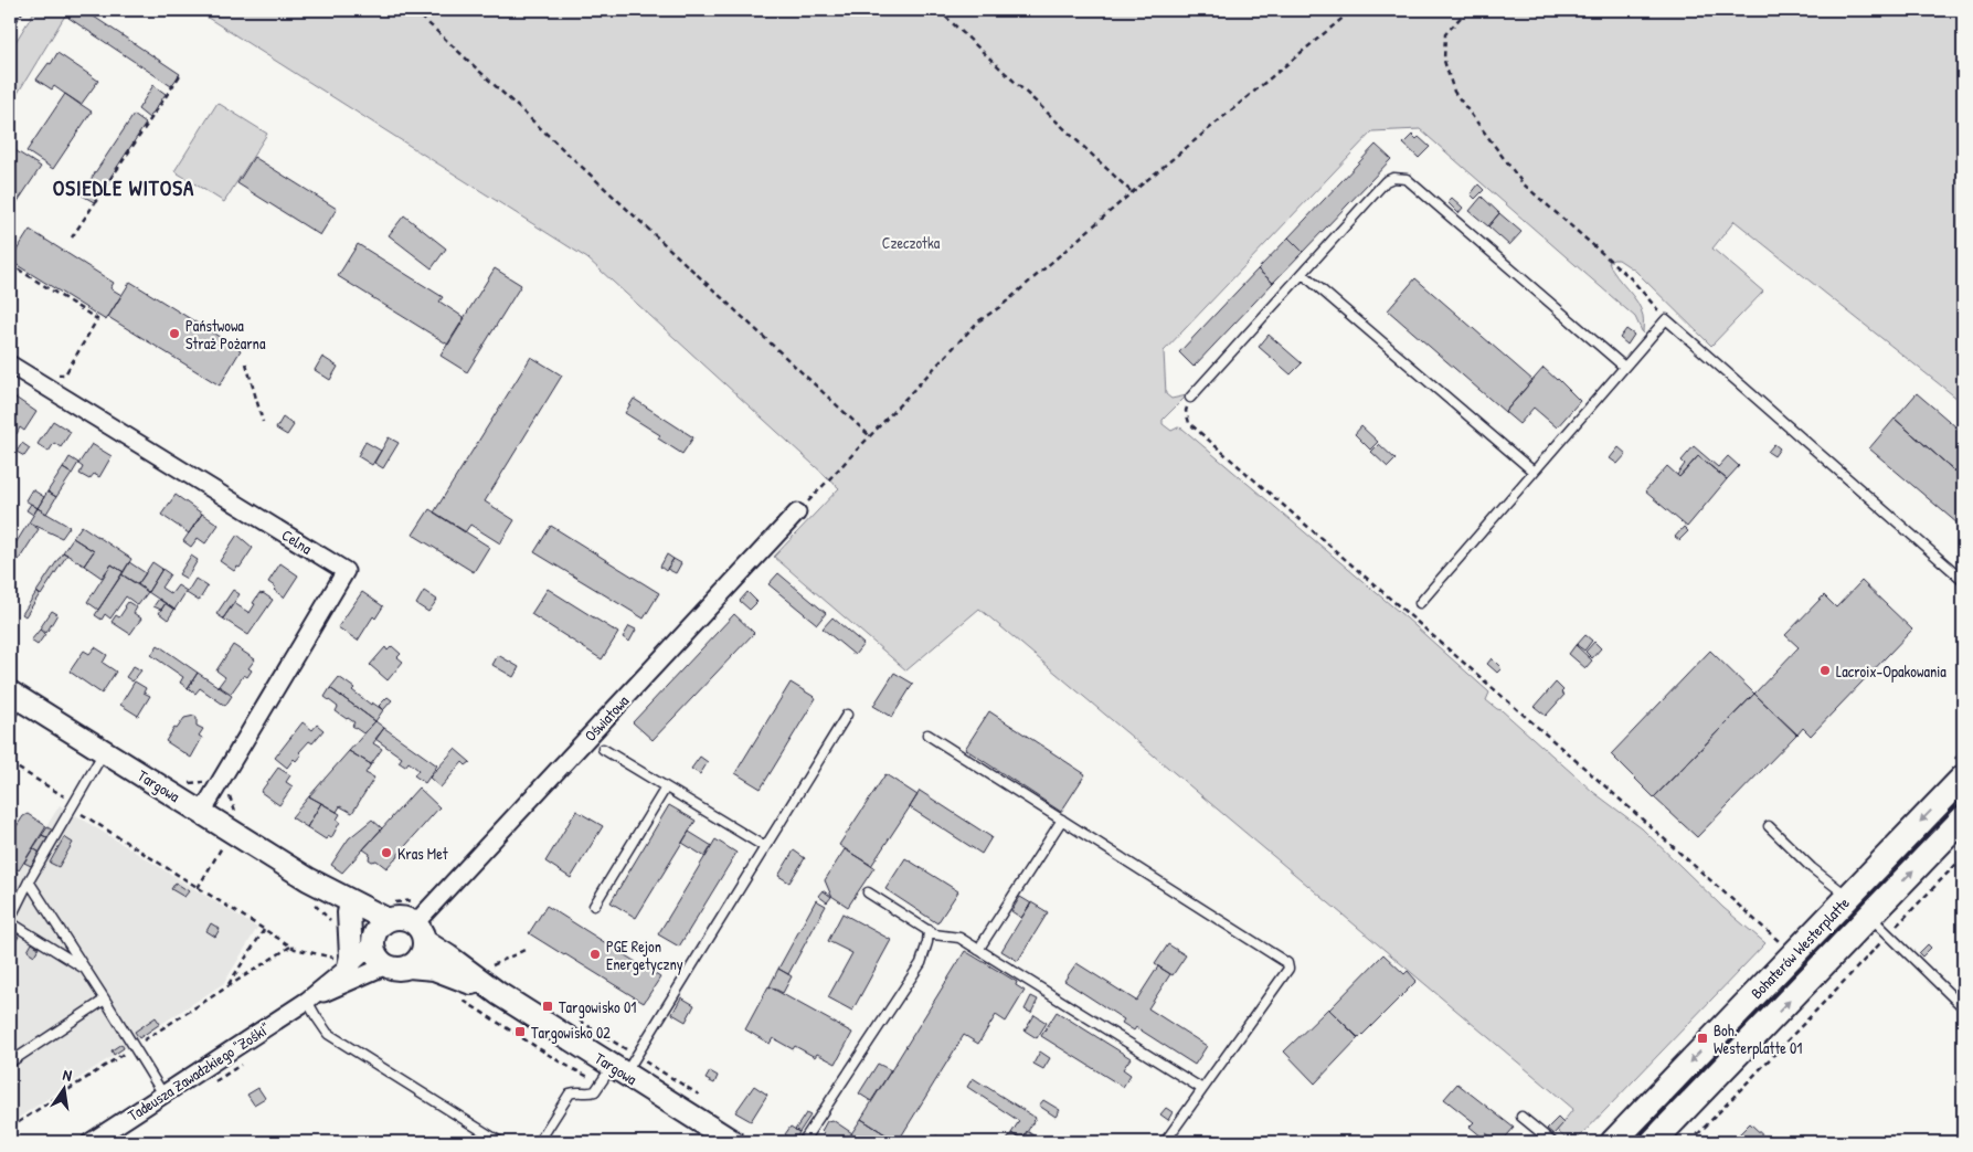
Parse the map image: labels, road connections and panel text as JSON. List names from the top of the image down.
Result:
{
  "streets": {
    "main road": ["Bohaterów Westerplatte"],
    "street": [
      "Celna",
      "Oświatowa",
      "Targowa",
      "Tadeusza Zawadzkiego \"Zośki\""
    ]
  },
  "crossings": [
    ["Celna", "Targowa"],
    ["Oświatowa", "Targowa"],
    ["Oświatowa", "Tadeusza Zawadzkiego \"Zośki\""],
    ["Targowa", "Tadeusza Zawadzkiego \"Zośki\""]
  ],
  "districts": ["OSIEDLE WITOSA"],
  "parks": ["Czeczotka"],
  "places": {
    "other": [
      "Państwowa Straż Pożarna",
      "Lacroix-Opakowania",
      "Kras Met",
      "PGE Rejon Energetyczny"
    ],
    "transit": ["Targowisko 01", "Targowisko 02", "Boh. Westerplatte 01"]
  },
  "north": "top"
}
